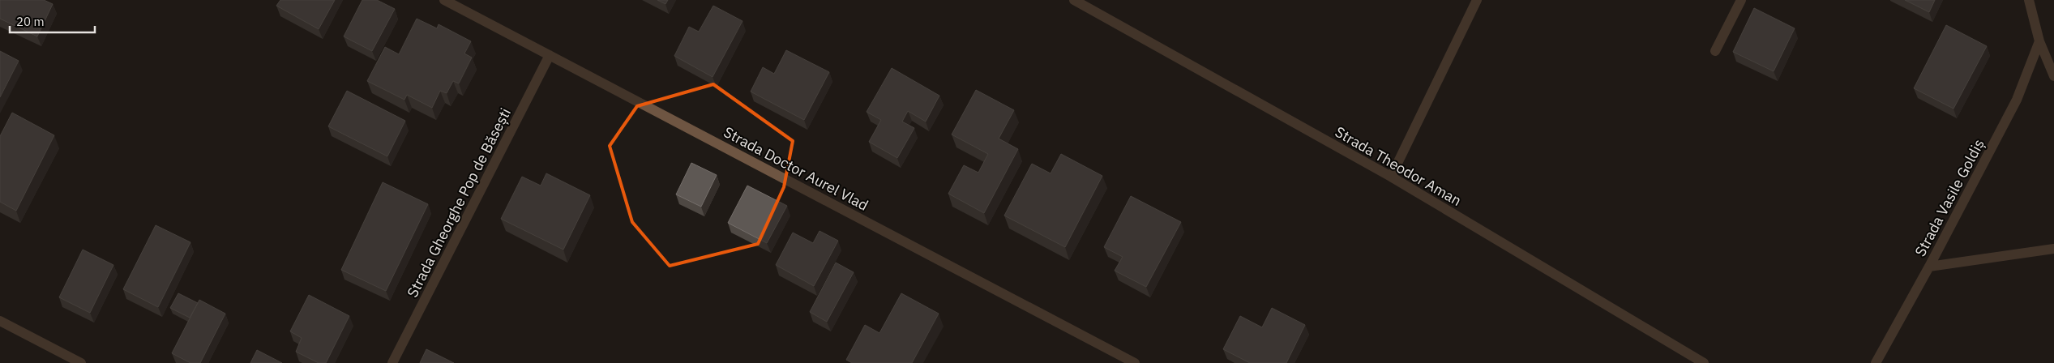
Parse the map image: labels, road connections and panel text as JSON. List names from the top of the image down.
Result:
{
  "streets": {
    "street": [
      "Strada Theodor Aman",
      "Strada Doctor Aurel Vlad",
      "Strada Vasile Goldiș",
      "Strada Gheorghe Pop de Băsești"
    ]
  },
  "crossings": [
    ["Strada Doctor Aurel Vlad", "Strada Gheorghe Pop de Băsești"]
  ],
  "scale_bar": "20 m"
}
